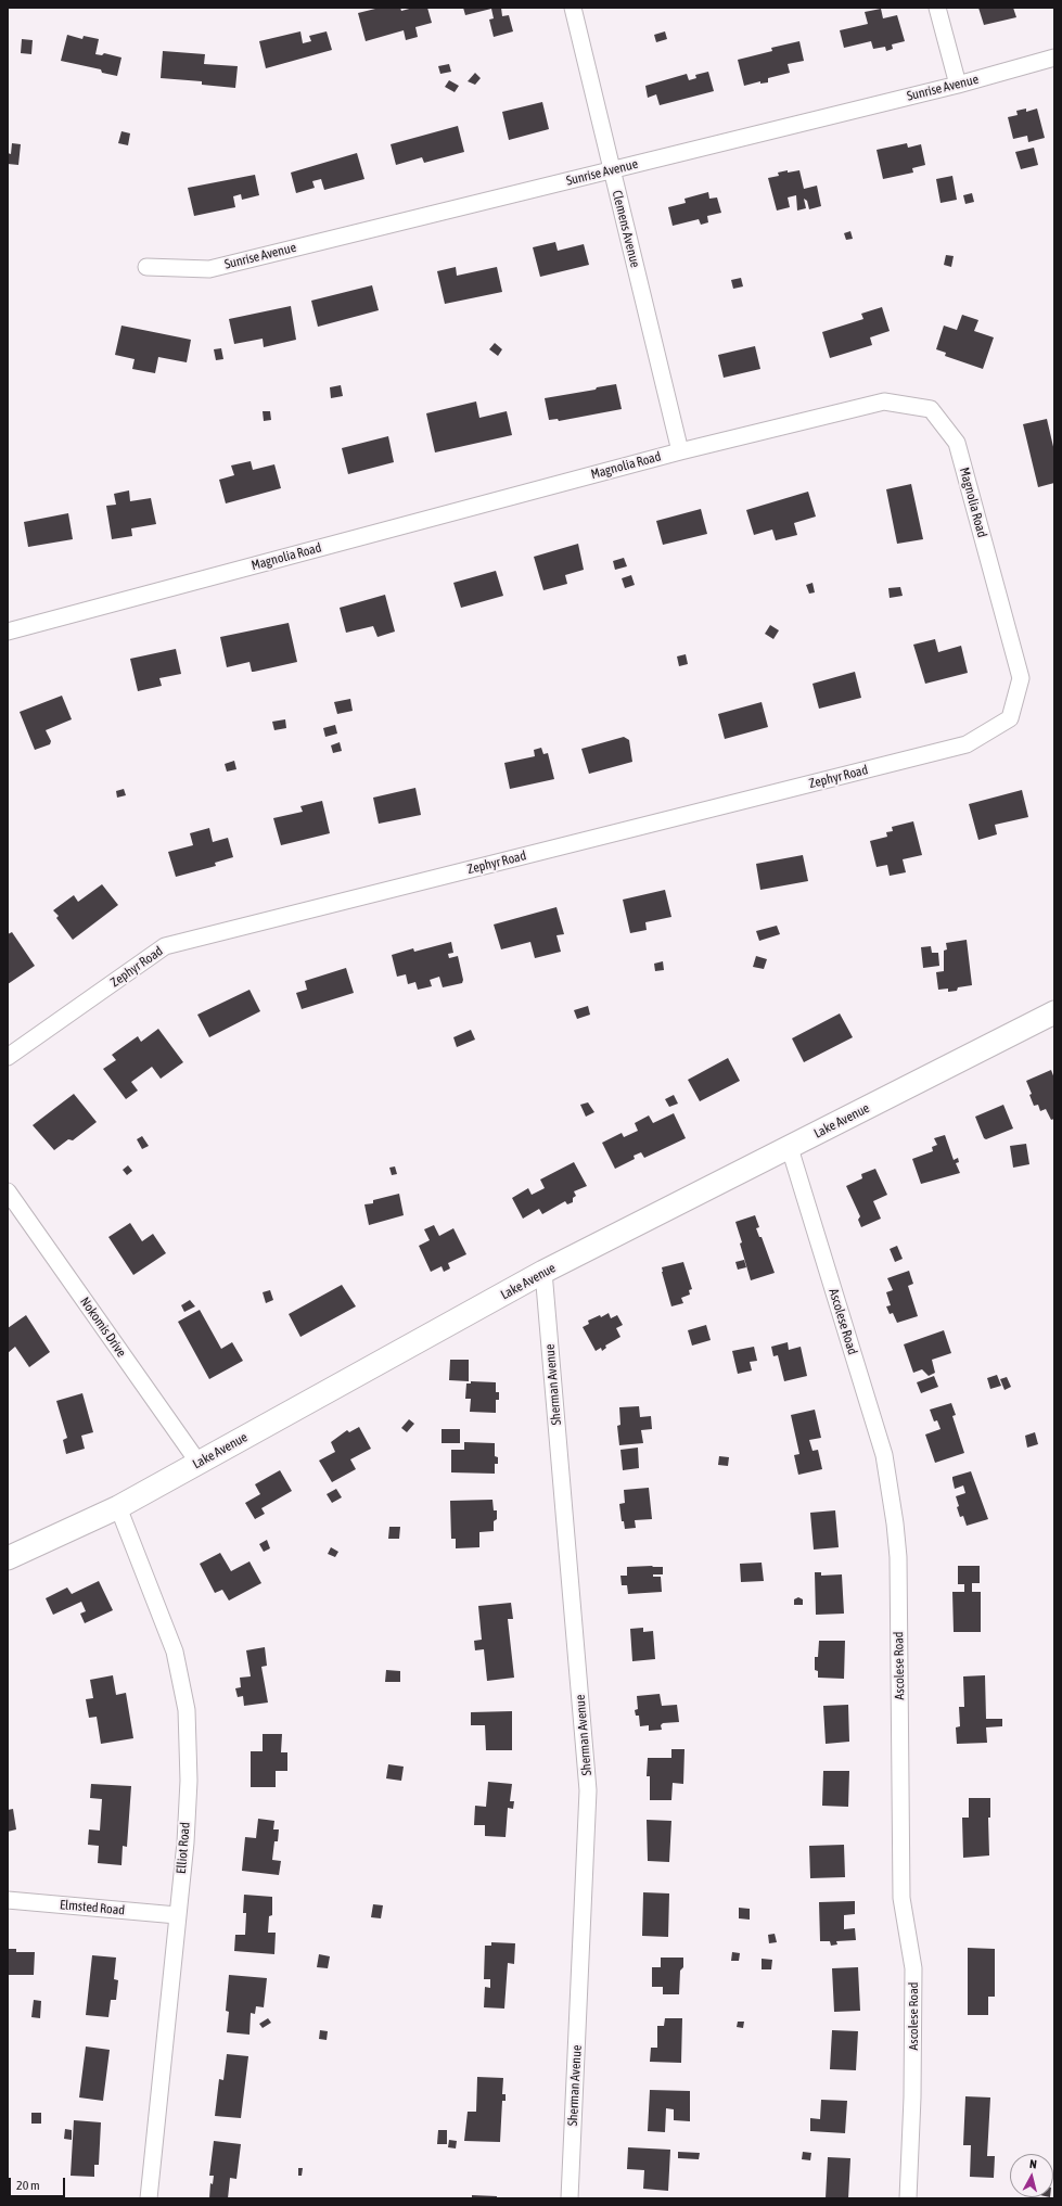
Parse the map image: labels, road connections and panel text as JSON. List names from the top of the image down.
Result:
{
  "streets": {
    "street": [
      "Sunrise Avenue",
      "Clemens Avenue",
      "Magnolia Road",
      "Zephyr Road",
      "Lake Avenue",
      "Ascolese Road",
      "Nokomis Drive",
      "Sherman Avenue",
      "Elliot Road",
      "Elmsted Road"
    ]
  },
  "crossings": [
    ["Sunrise Avenue", "Clemens Avenue"],
    ["Clemens Avenue", "Magnolia Road"],
    ["Magnolia Road", "Zephyr Road"],
    ["Lake Avenue", "Ascolese Road"],
    ["Lake Avenue", "Nokomis Drive"],
    ["Lake Avenue", "Sherman Avenue"],
    ["Lake Avenue", "Elliot Road"],
    ["Elliot Road", "Elmsted Road"]
  ],
  "scale_bar": "20 m",
  "north": "top"
}
